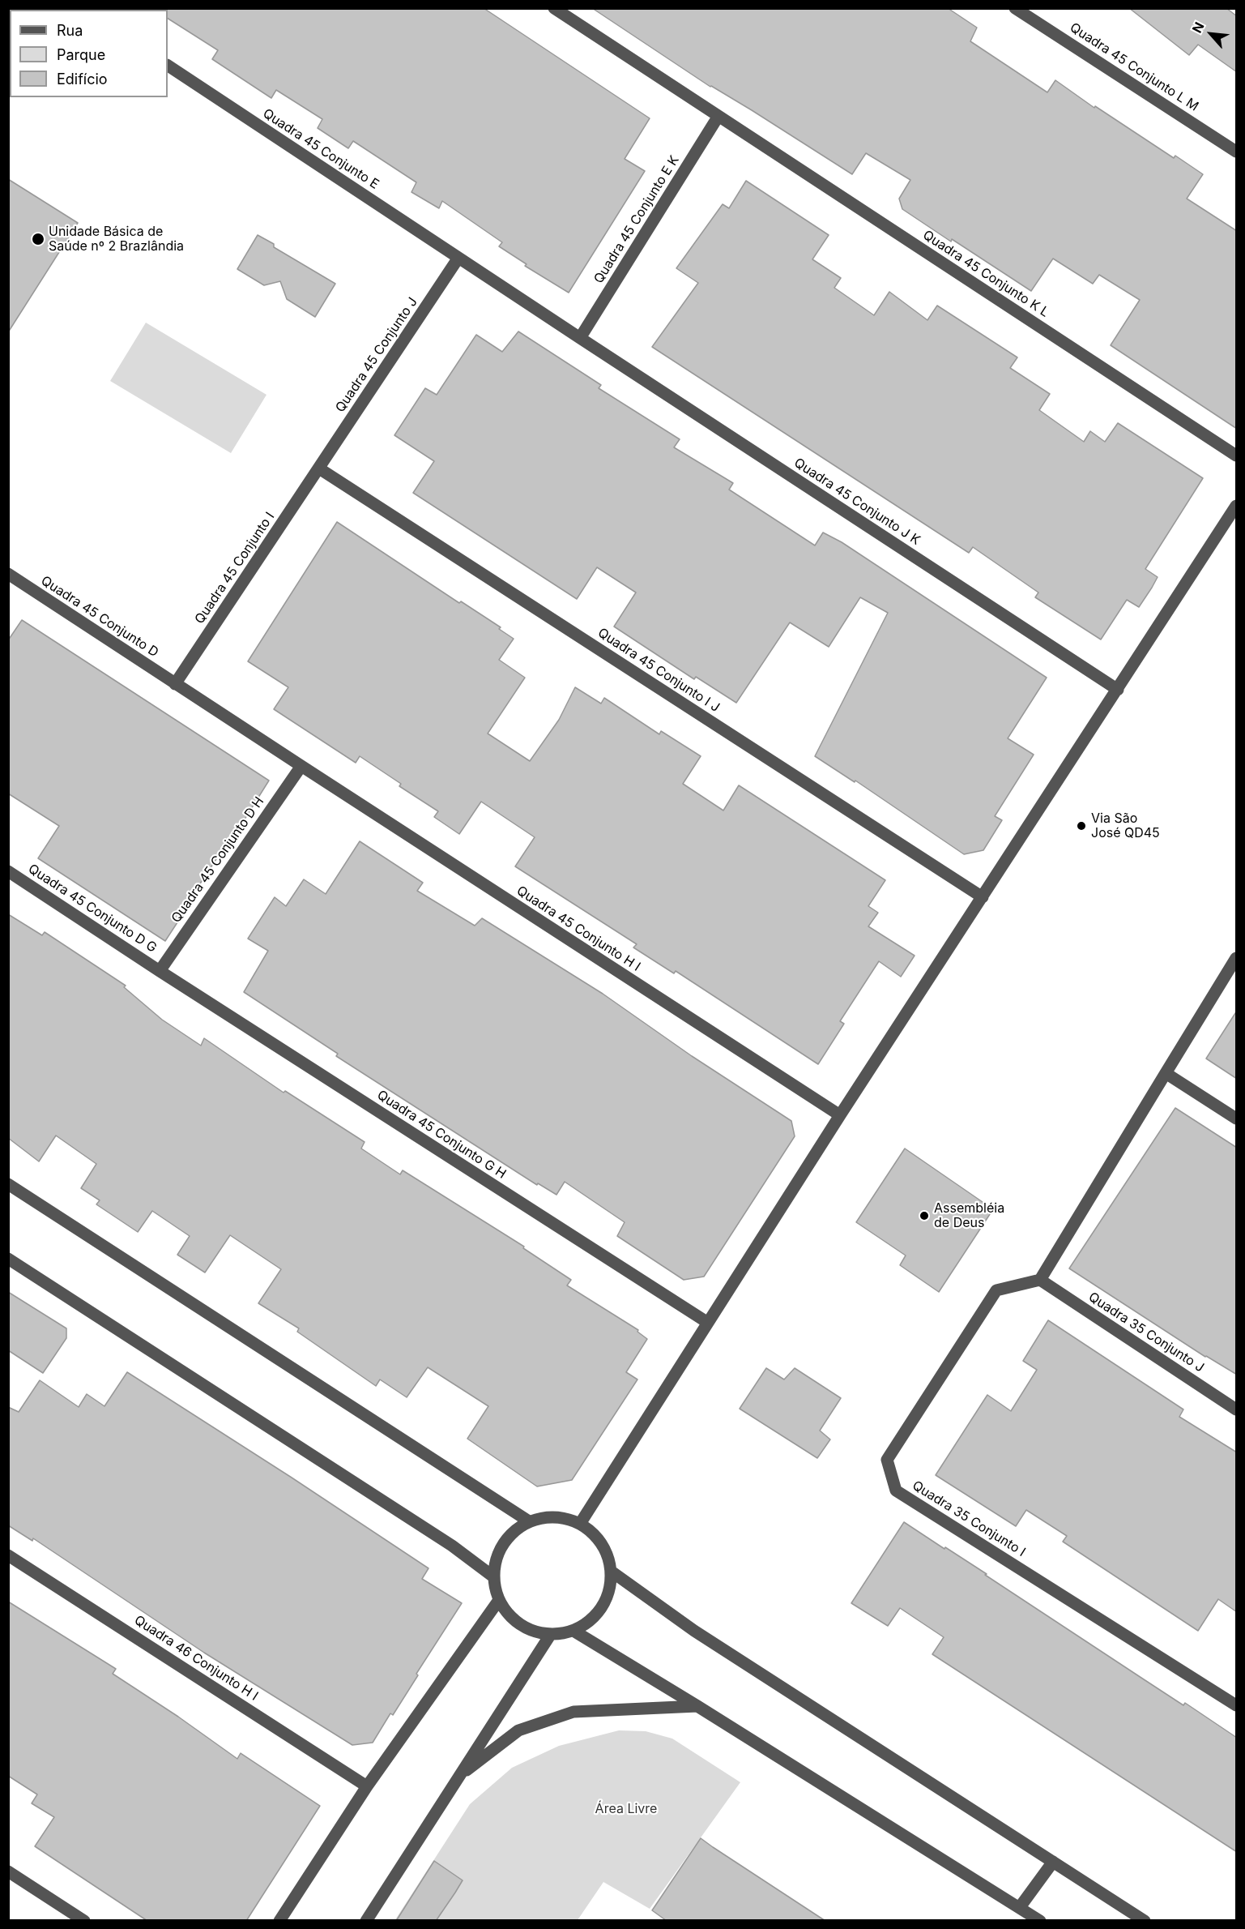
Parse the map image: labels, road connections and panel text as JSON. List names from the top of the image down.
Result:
{
  "streets": {
    "street": [
      "Quadra 45 Conjunto L M",
      "Quadra 45 Conjunto E",
      "Quadra 45 Conjunto E K",
      "Quadra 45 Conjunto K L",
      "Quadra 45 Conjunto J",
      "Quadra 45 Conjunto J K",
      "Quadra 45 Conjunto I",
      "Quadra 45 Conjunto D",
      "Quadra 45 Conjunto I J",
      "Quadra 45 Conjunto D H",
      "Quadra 45 Conjunto D G",
      "Quadra 45 Conjunto H I",
      "Quadra 45 Conjunto G H",
      "Quadra 35 Conjunto J",
      "Quadra 35 Conjunto I",
      "Quadra 46 Conjunto H I"
    ]
  },
  "crossings": [
    ["Quadra 45 Conjunto E", "Quadra 45 Conjunto E K"],
    ["Quadra 45 Conjunto E", "Quadra 45 Conjunto J"],
    ["Quadra 45 Conjunto E", "Quadra 45 Conjunto J K"],
    ["Quadra 45 Conjunto E K", "Quadra 45 Conjunto K L"],
    ["Quadra 45 Conjunto E K", "Quadra 45 Conjunto J K"],
    ["Quadra 45 Conjunto J", "Quadra 45 Conjunto I"],
    ["Quadra 45 Conjunto J", "Quadra 45 Conjunto I J"],
    ["Quadra 45 Conjunto I", "Quadra 45 Conjunto D"],
    ["Quadra 45 Conjunto I", "Quadra 45 Conjunto I J"],
    ["Quadra 45 Conjunto D", "Quadra 45 Conjunto D H"],
    ["Quadra 45 Conjunto D", "Quadra 45 Conjunto H I"],
    ["Quadra 45 Conjunto D H", "Quadra 45 Conjunto D G"],
    ["Quadra 45 Conjunto D H", "Quadra 45 Conjunto H I"],
    ["Quadra 45 Conjunto D H", "Quadra 45 Conjunto G H"],
    ["Quadra 45 Conjunto D G", "Quadra 45 Conjunto G H"],
    ["Quadra 35 Conjunto J", "Quadra 35 Conjunto I"]
  ],
  "parks": ["Área Livre"],
  "places": ["Unidade Básica de Saúde nº 2 Brazlândia", "Via São José QD45", "Assembléia de Deus"],
  "legend": ["Rua", "Parque", "Edifício"],
  "north": "top left"
}
